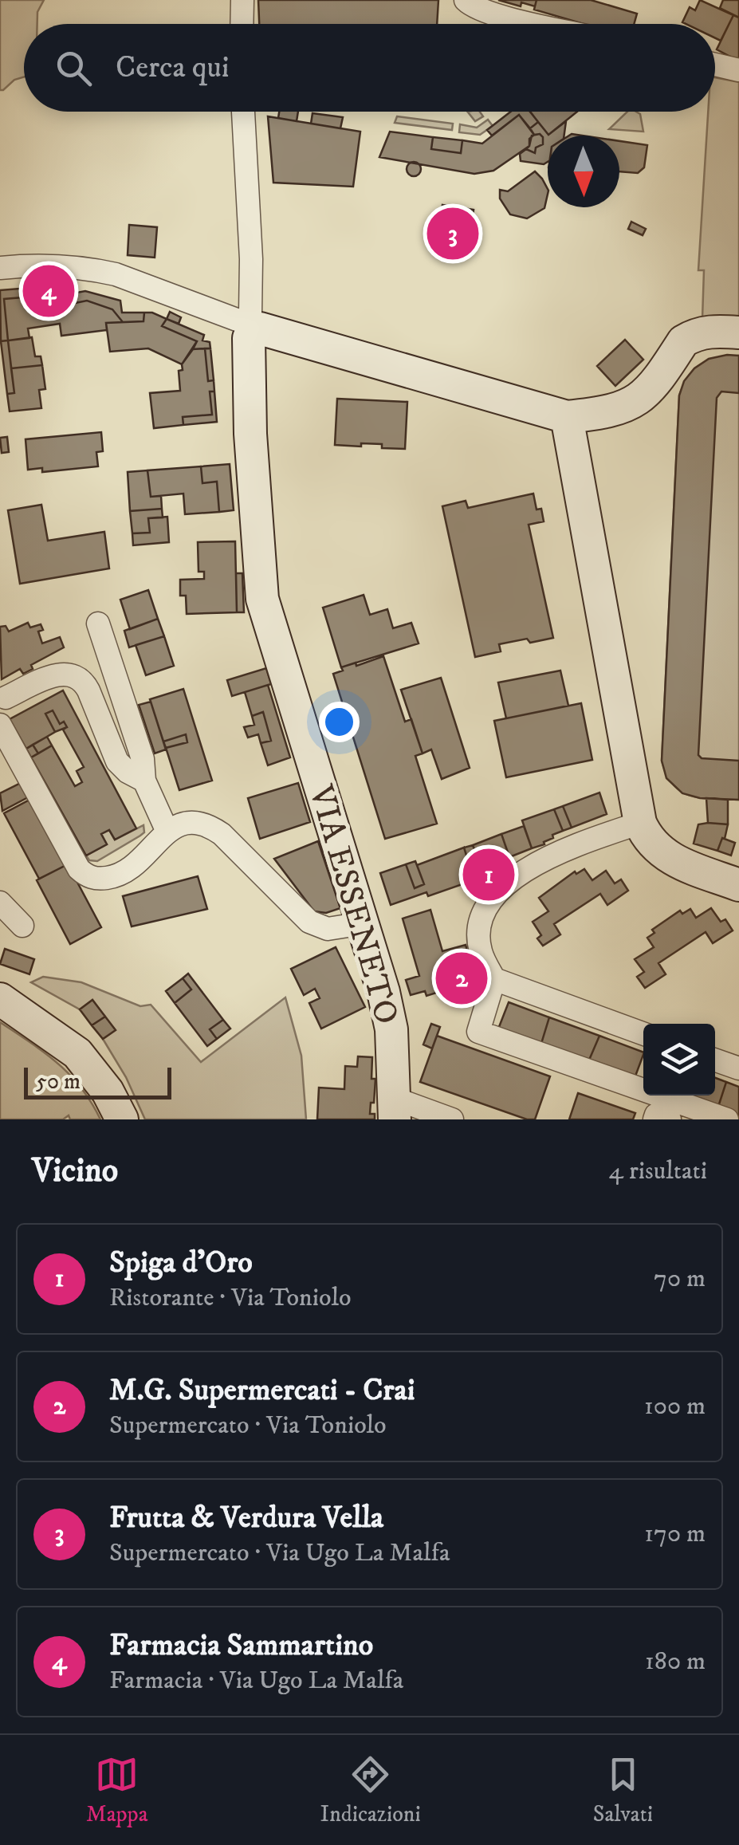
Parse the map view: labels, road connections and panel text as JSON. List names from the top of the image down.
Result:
{
  "streets": {
    "street": ["VIA ESSENETO"]
  },
  "scale_bar": "50 m",
  "north": "bottom",
  "page": {
    "search": "Cerca qui",
    "pins": [
      "3",
      "4",
      "1",
      "2"
    ],
    "scale": "50 m",
    "heading": ["Vicino", "4 risultati"],
    "list": [
      {
        "mark": "1",
        "name": "Spiga d'Oro",
        "note": "Ristorante · Via Toniolo",
        "value": "70 m"
      },
      {
        "mark": "2",
        "name": "M.G. Supermercati - Crai",
        "note": "Supermercato · Via Toniolo",
        "value": "100 m"
      },
      {
        "mark": "3",
        "name": "Frutta & Verdura Vella",
        "note": "Supermercato · Via Ugo La Malfa",
        "value": "170 m"
      },
      {
        "mark": "4",
        "name": "Farmacia Sammartino",
        "note": "Farmacia · Via Ugo La Malfa",
        "value": "180 m"
      }
    ],
    "nav": ["Mappa", "Indicazioni", "Salvati"]
  }
}
